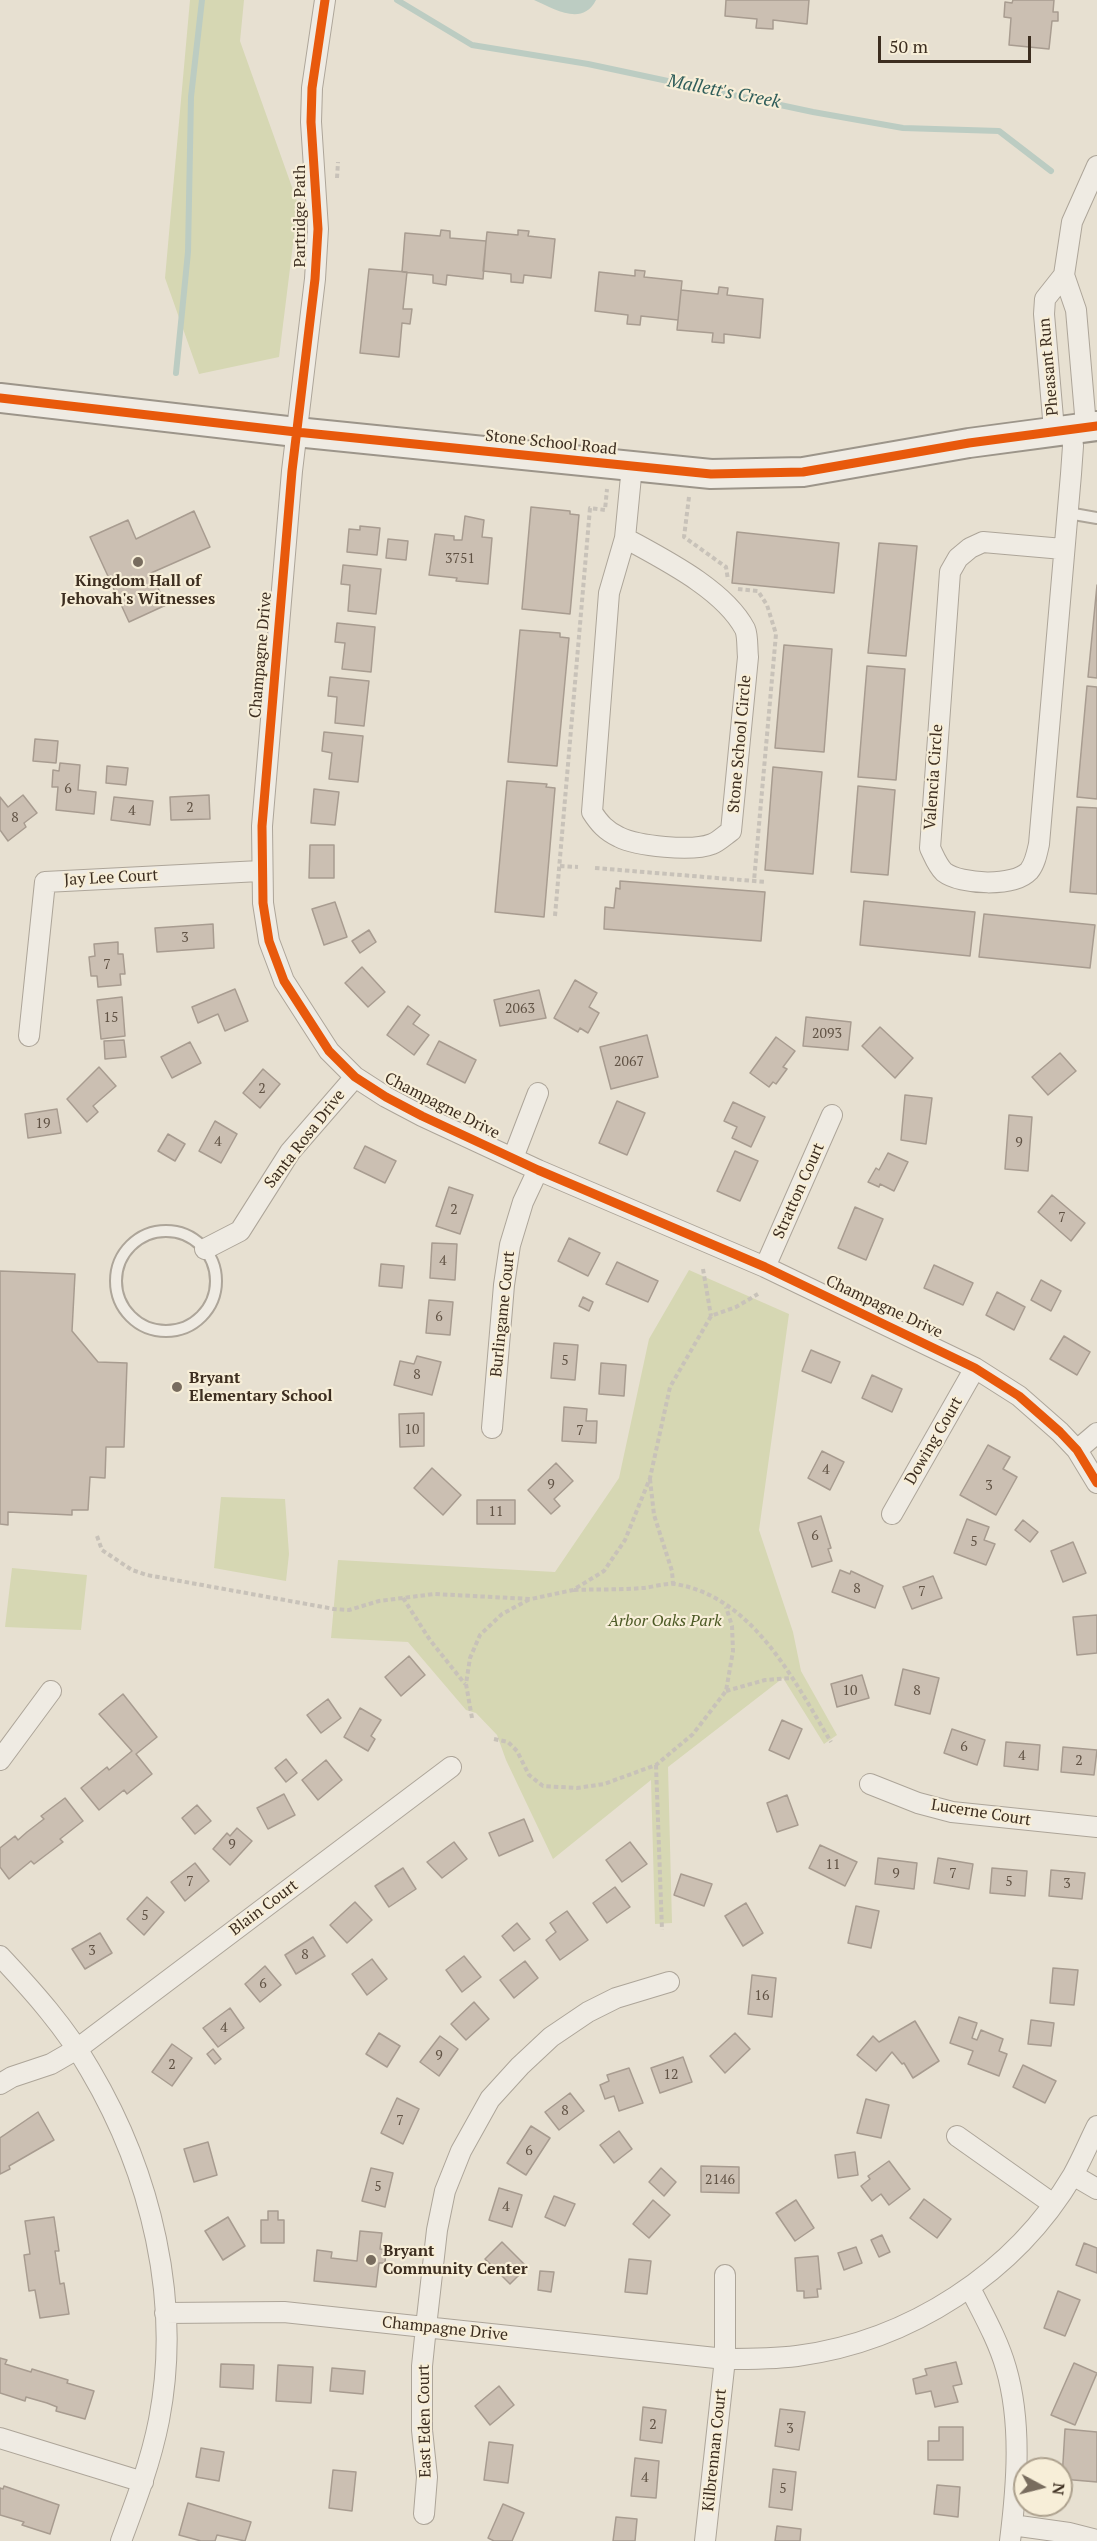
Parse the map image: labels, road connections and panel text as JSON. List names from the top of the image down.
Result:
{
  "streets": {
    "main road": ["Stone School Road"],
    "street": [
      "Partridge Path",
      "Pheasant Run",
      "Champagne Drive",
      "Stone School Circle",
      "Valencia Circle",
      "Jay Lee Court",
      "Santa Rosa Drive",
      "Stratton Court",
      "Burlingame Court",
      "Dowing Court",
      "Lucerne Court",
      "Blain Court",
      "East Eden Court",
      "Kilbrennan Court"
    ]
  },
  "crossings": [
    ["Partridge Path", "Stone School Road"],
    ["Partridge Path", "Champagne Drive"],
    ["Pheasant Run", "Stone School Road"],
    ["Pheasant Run", "Valencia Circle"],
    ["Stone School Road", "Champagne Drive"],
    ["Stone School Road", "Stone School Circle"],
    ["Stone School Road", "Valencia Circle"],
    ["Champagne Drive", "Jay Lee Court"],
    ["Champagne Drive", "Santa Rosa Drive"],
    ["Champagne Drive", "Stratton Court"],
    ["Champagne Drive", "Burlingame Court"],
    ["Champagne Drive", "Dowing Court"],
    ["Champagne Drive", "East Eden Court"],
    ["Champagne Drive", "Kilbrennan Court"]
  ],
  "water": ["Mallett's Creek"],
  "parks": ["Arbor Oaks Park"],
  "places": ["Kingdom Hall of Jehovah's Witnesses", "Bryant Elementary School", "Bryant Community Center"],
  "house_numbers": [
    "3751",
    "6",
    "2",
    "4",
    "8",
    "3",
    "7",
    "2063",
    "15",
    "2093",
    "2067",
    "2",
    "19",
    "4",
    "9",
    "2",
    "7",
    "4",
    "6",
    "5",
    "8",
    "10",
    "7",
    "4",
    "9",
    "3",
    "11",
    "6",
    "5",
    "8",
    "7",
    "10",
    "8",
    "6",
    "4",
    "2",
    "9",
    "11",
    "9",
    "7",
    "7",
    "5",
    "3",
    "5",
    "3",
    "8",
    "6",
    "16",
    "4",
    "9",
    "2",
    "12",
    "8",
    "7",
    "6",
    "2146",
    "5",
    "4",
    "2",
    "3",
    "4",
    "5"
  ],
  "scale_bar": "50 m",
  "north": "right"
}
